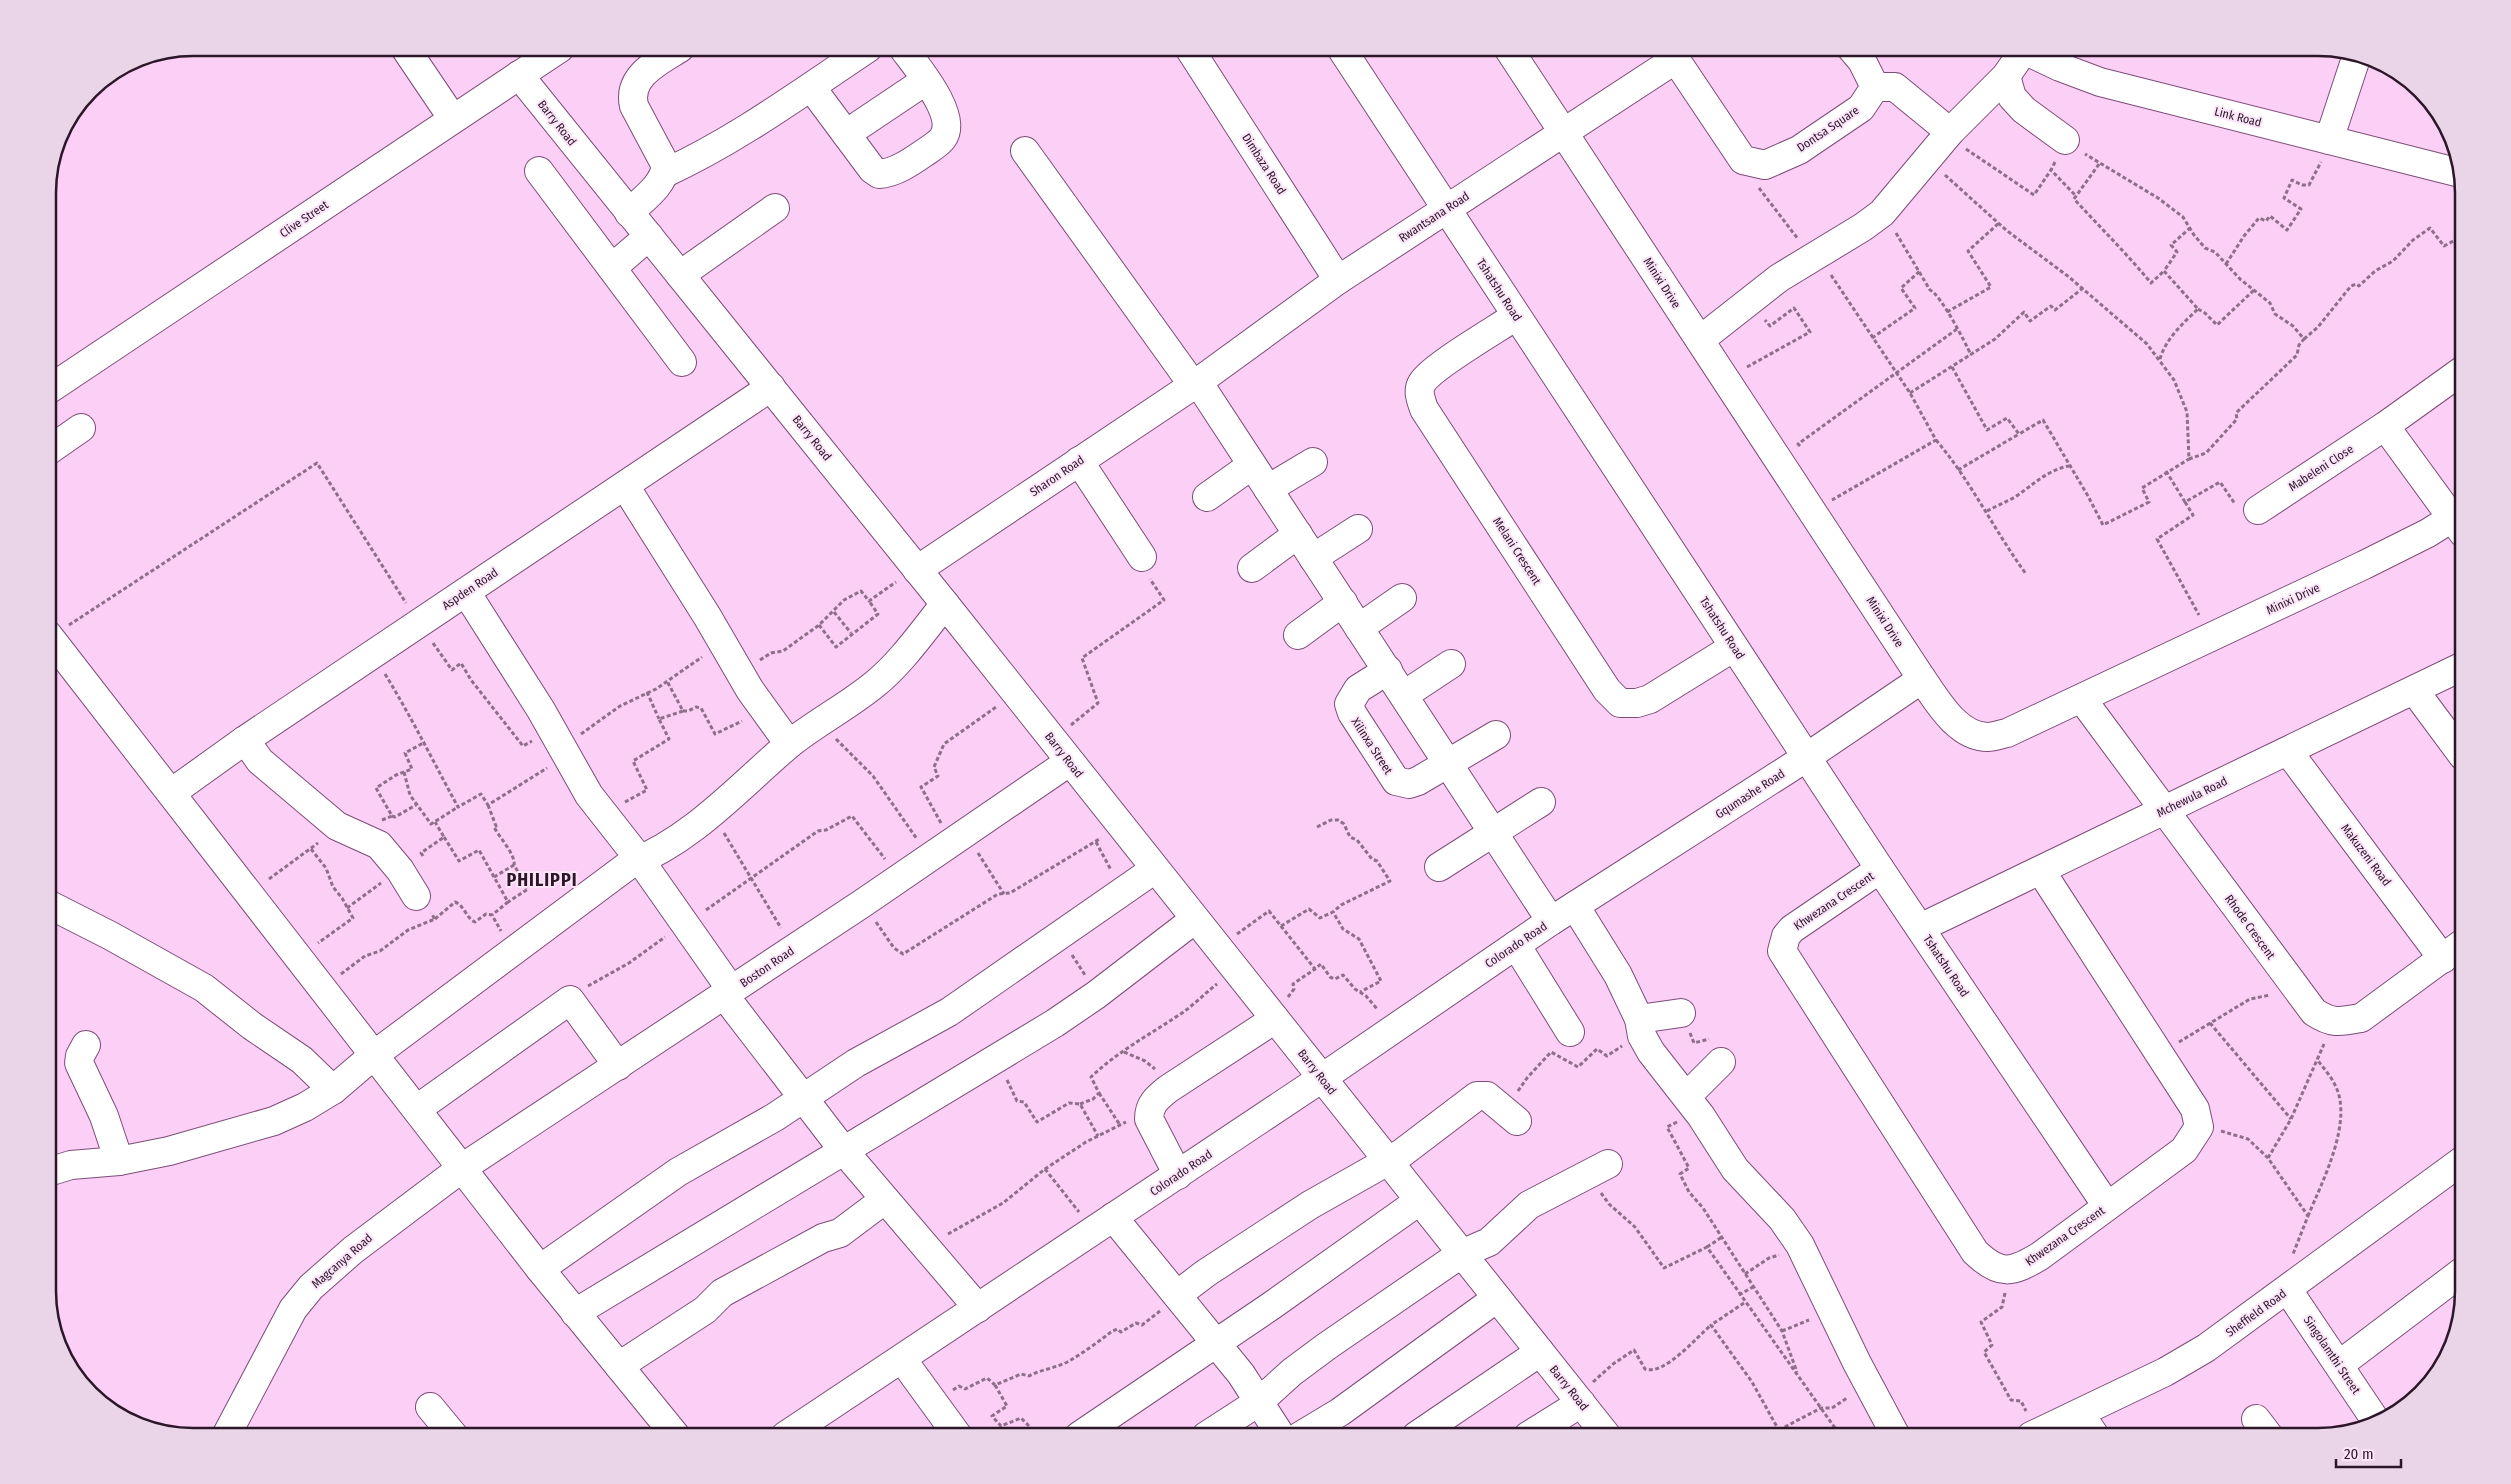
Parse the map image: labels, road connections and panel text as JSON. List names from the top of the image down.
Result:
{
  "streets": {
    "street": [
      "Link Road",
      "Barry Road",
      "Dontsa Square",
      "Dimbaza Road",
      "Rwantsana Road",
      "Clive Street",
      "Minixi Drive",
      "Tshatshu Road",
      "Mabeleni Close",
      "Sharon Road",
      "Melani Crescent",
      "Aspden Road",
      "Xilinxa Street",
      "Gqumashe Road",
      "Mchewula Road",
      "Makuzeni Road",
      "Khwezana Crescent",
      "Rhode Crescent",
      "Colorado Road",
      "Boston Road",
      "Magcanya Road",
      "Sheffield Road",
      "Singolamthi Street"
    ]
  },
  "crossings": [
    ["Barry Road", "Clive Street"],
    ["Barry Road", "Sharon Road"],
    ["Barry Road", "Aspden Road"],
    ["Barry Road", "Colorado Road"],
    ["Barry Road", "Boston Road"],
    ["Dimbaza Road", "Rwantsana Road"],
    ["Rwantsana Road", "Minixi Drive"],
    ["Rwantsana Road", "Tshatshu Road"],
    ["Rwantsana Road", "Sharon Road"],
    ["Minixi Drive", "Gqumashe Road"],
    ["Minixi Drive", "Rhode Crescent"],
    ["Tshatshu Road", "Melani Crescent"],
    ["Tshatshu Road", "Gqumashe Road"],
    ["Tshatshu Road", "Mchewula Road"],
    ["Tshatshu Road", "Khwezana Crescent"],
    ["Gqumashe Road", "Colorado Road"],
    ["Mchewula Road", "Makuzeni Road"],
    ["Mchewula Road", "Rhode Crescent"],
    ["Boston Road", "Magcanya Road"],
    ["Sheffield Road", "Singolamthi Street"]
  ],
  "districts": ["PHILIPPI"],
  "scale_bar": "20 m"
}
